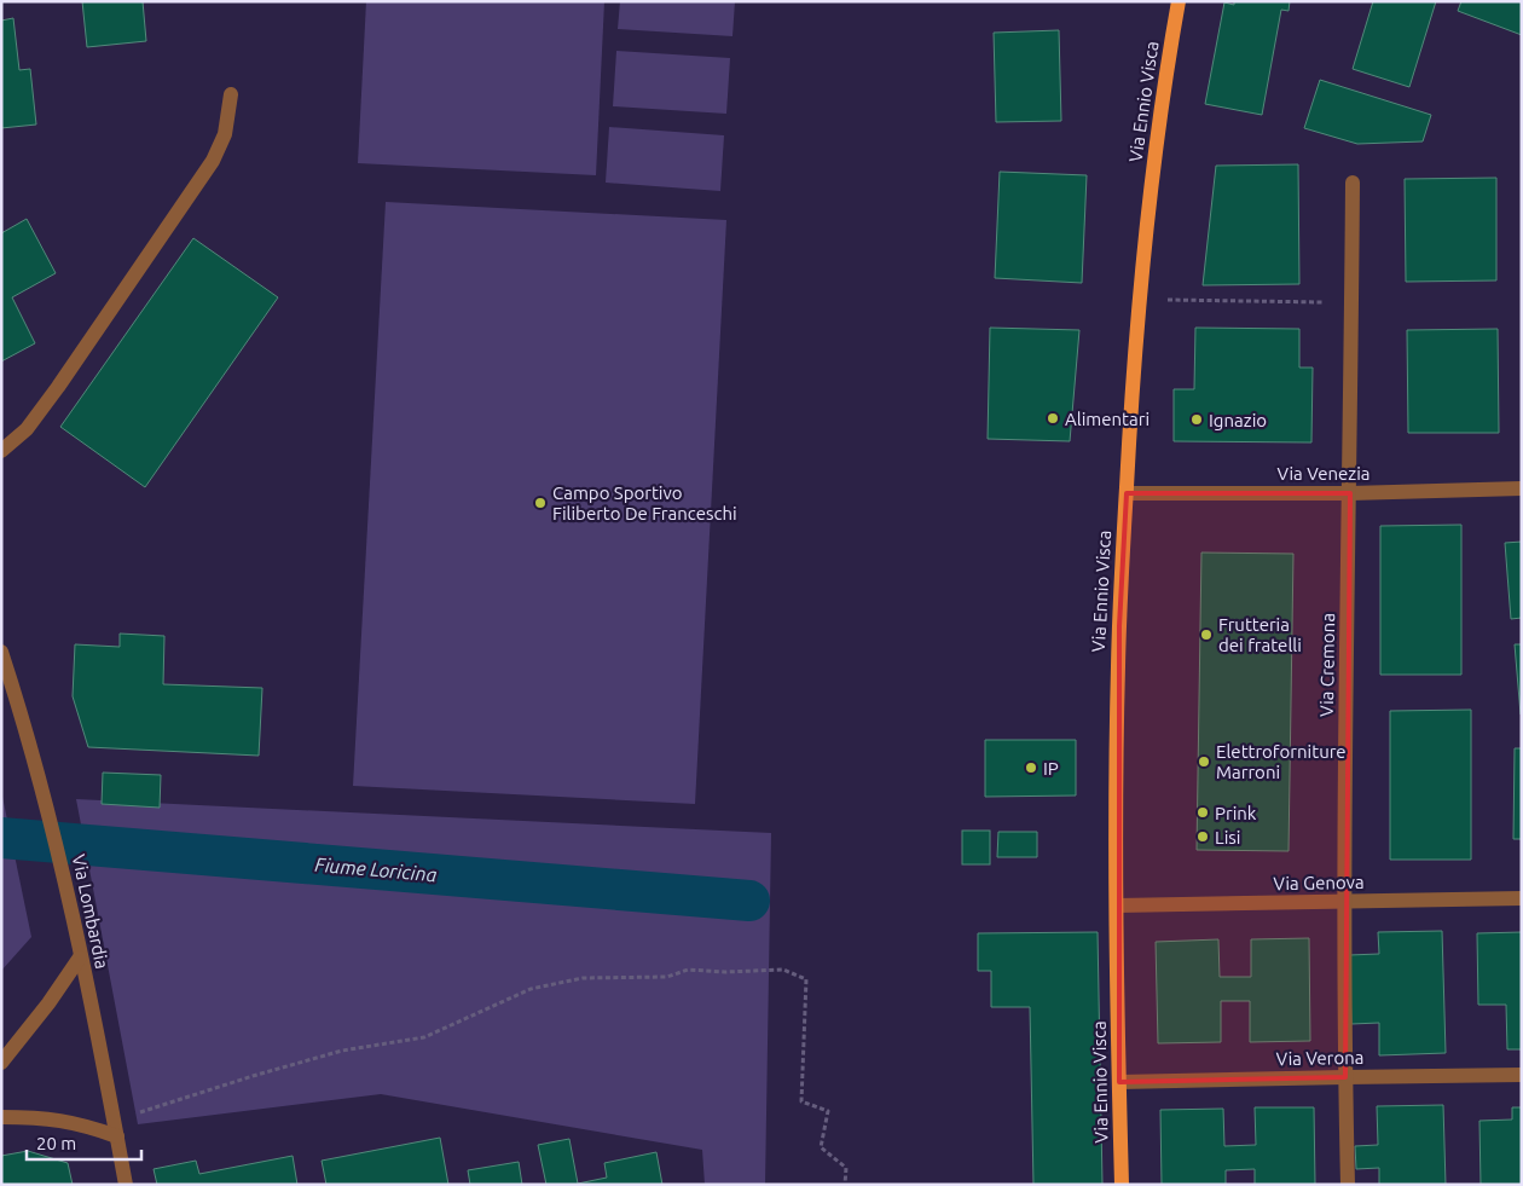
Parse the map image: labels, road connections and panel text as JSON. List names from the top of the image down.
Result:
{
  "streets": {
    "main road": ["Via Ennio Visca"],
    "street": [
      "Via Venezia",
      "Via Cremona",
      "Via Genova",
      "Via Lombardia",
      "Via Verona"
    ]
  },
  "crossings": [
    ["Via Ennio Visca", "Via Venezia"],
    ["Via Ennio Visca", "Via Genova"],
    ["Via Ennio Visca", "Via Verona"],
    ["Via Venezia", "Via Cremona"],
    ["Via Cremona", "Via Genova"],
    ["Via Cremona", "Via Verona"]
  ],
  "water": ["Fiume Loricina"],
  "places": [
    "Alimentari",
    "Ignazio",
    "Campo Sportivo Filiberto De Franceschi",
    "Frutteria dei fratelli",
    "Elettroforniture Marroni",
    "IP",
    "Prink",
    "Lisi"
  ],
  "scale_bar": "20 m"
}
